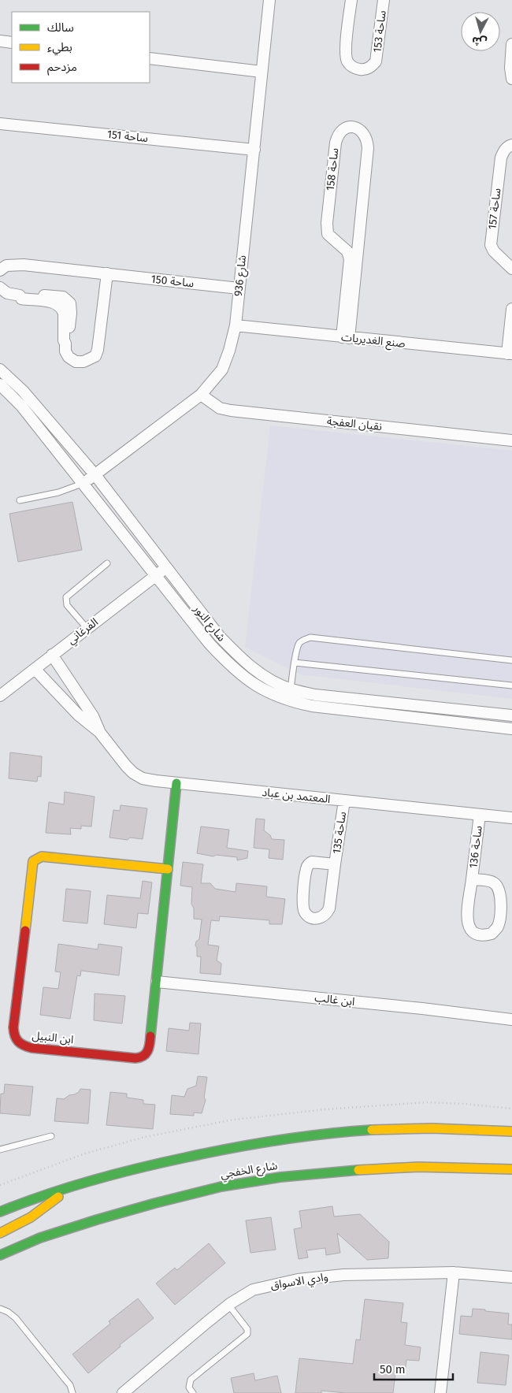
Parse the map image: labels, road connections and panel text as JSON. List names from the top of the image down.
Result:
{
  "streets": {
    "main road": ["ابن النبيل", "شارع الخفجي"],
    "street": [
      "ساحة 153",
      "ساحة 151",
      "ساحة 158",
      "ساحة 157",
      "شارع 936",
      "ساحة 150",
      "صنع الغديريات",
      "نقيان العفجة",
      "شارع النور",
      "الفرغاني",
      "المعتمد بن عباد",
      "ساحة 135",
      "ساحة 136",
      "ابن غالب",
      "وادي الاسواق"
    ]
  },
  "crossings": [
    ["ساحة 151", "شارع 936"],
    ["ساحة 158", "صنع الغديريات"],
    ["شارع 936", "ساحة 150"],
    ["شارع 936", "صنع الغديريات"],
    ["شارع 936", "نقيان العفجة"],
    ["شارع 936", "شارع النور"],
    ["شارع النور", "الفرغاني"],
    ["الفرغاني", "المعتمد بن عباد"],
    ["المعتمد بن عباد", "ساحة 135"],
    ["المعتمد بن عباد", "ساحة 136"],
    ["المعتمد بن عباد", "ابن النبيل"],
    ["ابن غالب", "ابن النبيل"]
  ],
  "legend": ["سالك", "بطيء", "مزدحم"],
  "scale_bar": "50 m",
  "north": "bottom"
}
